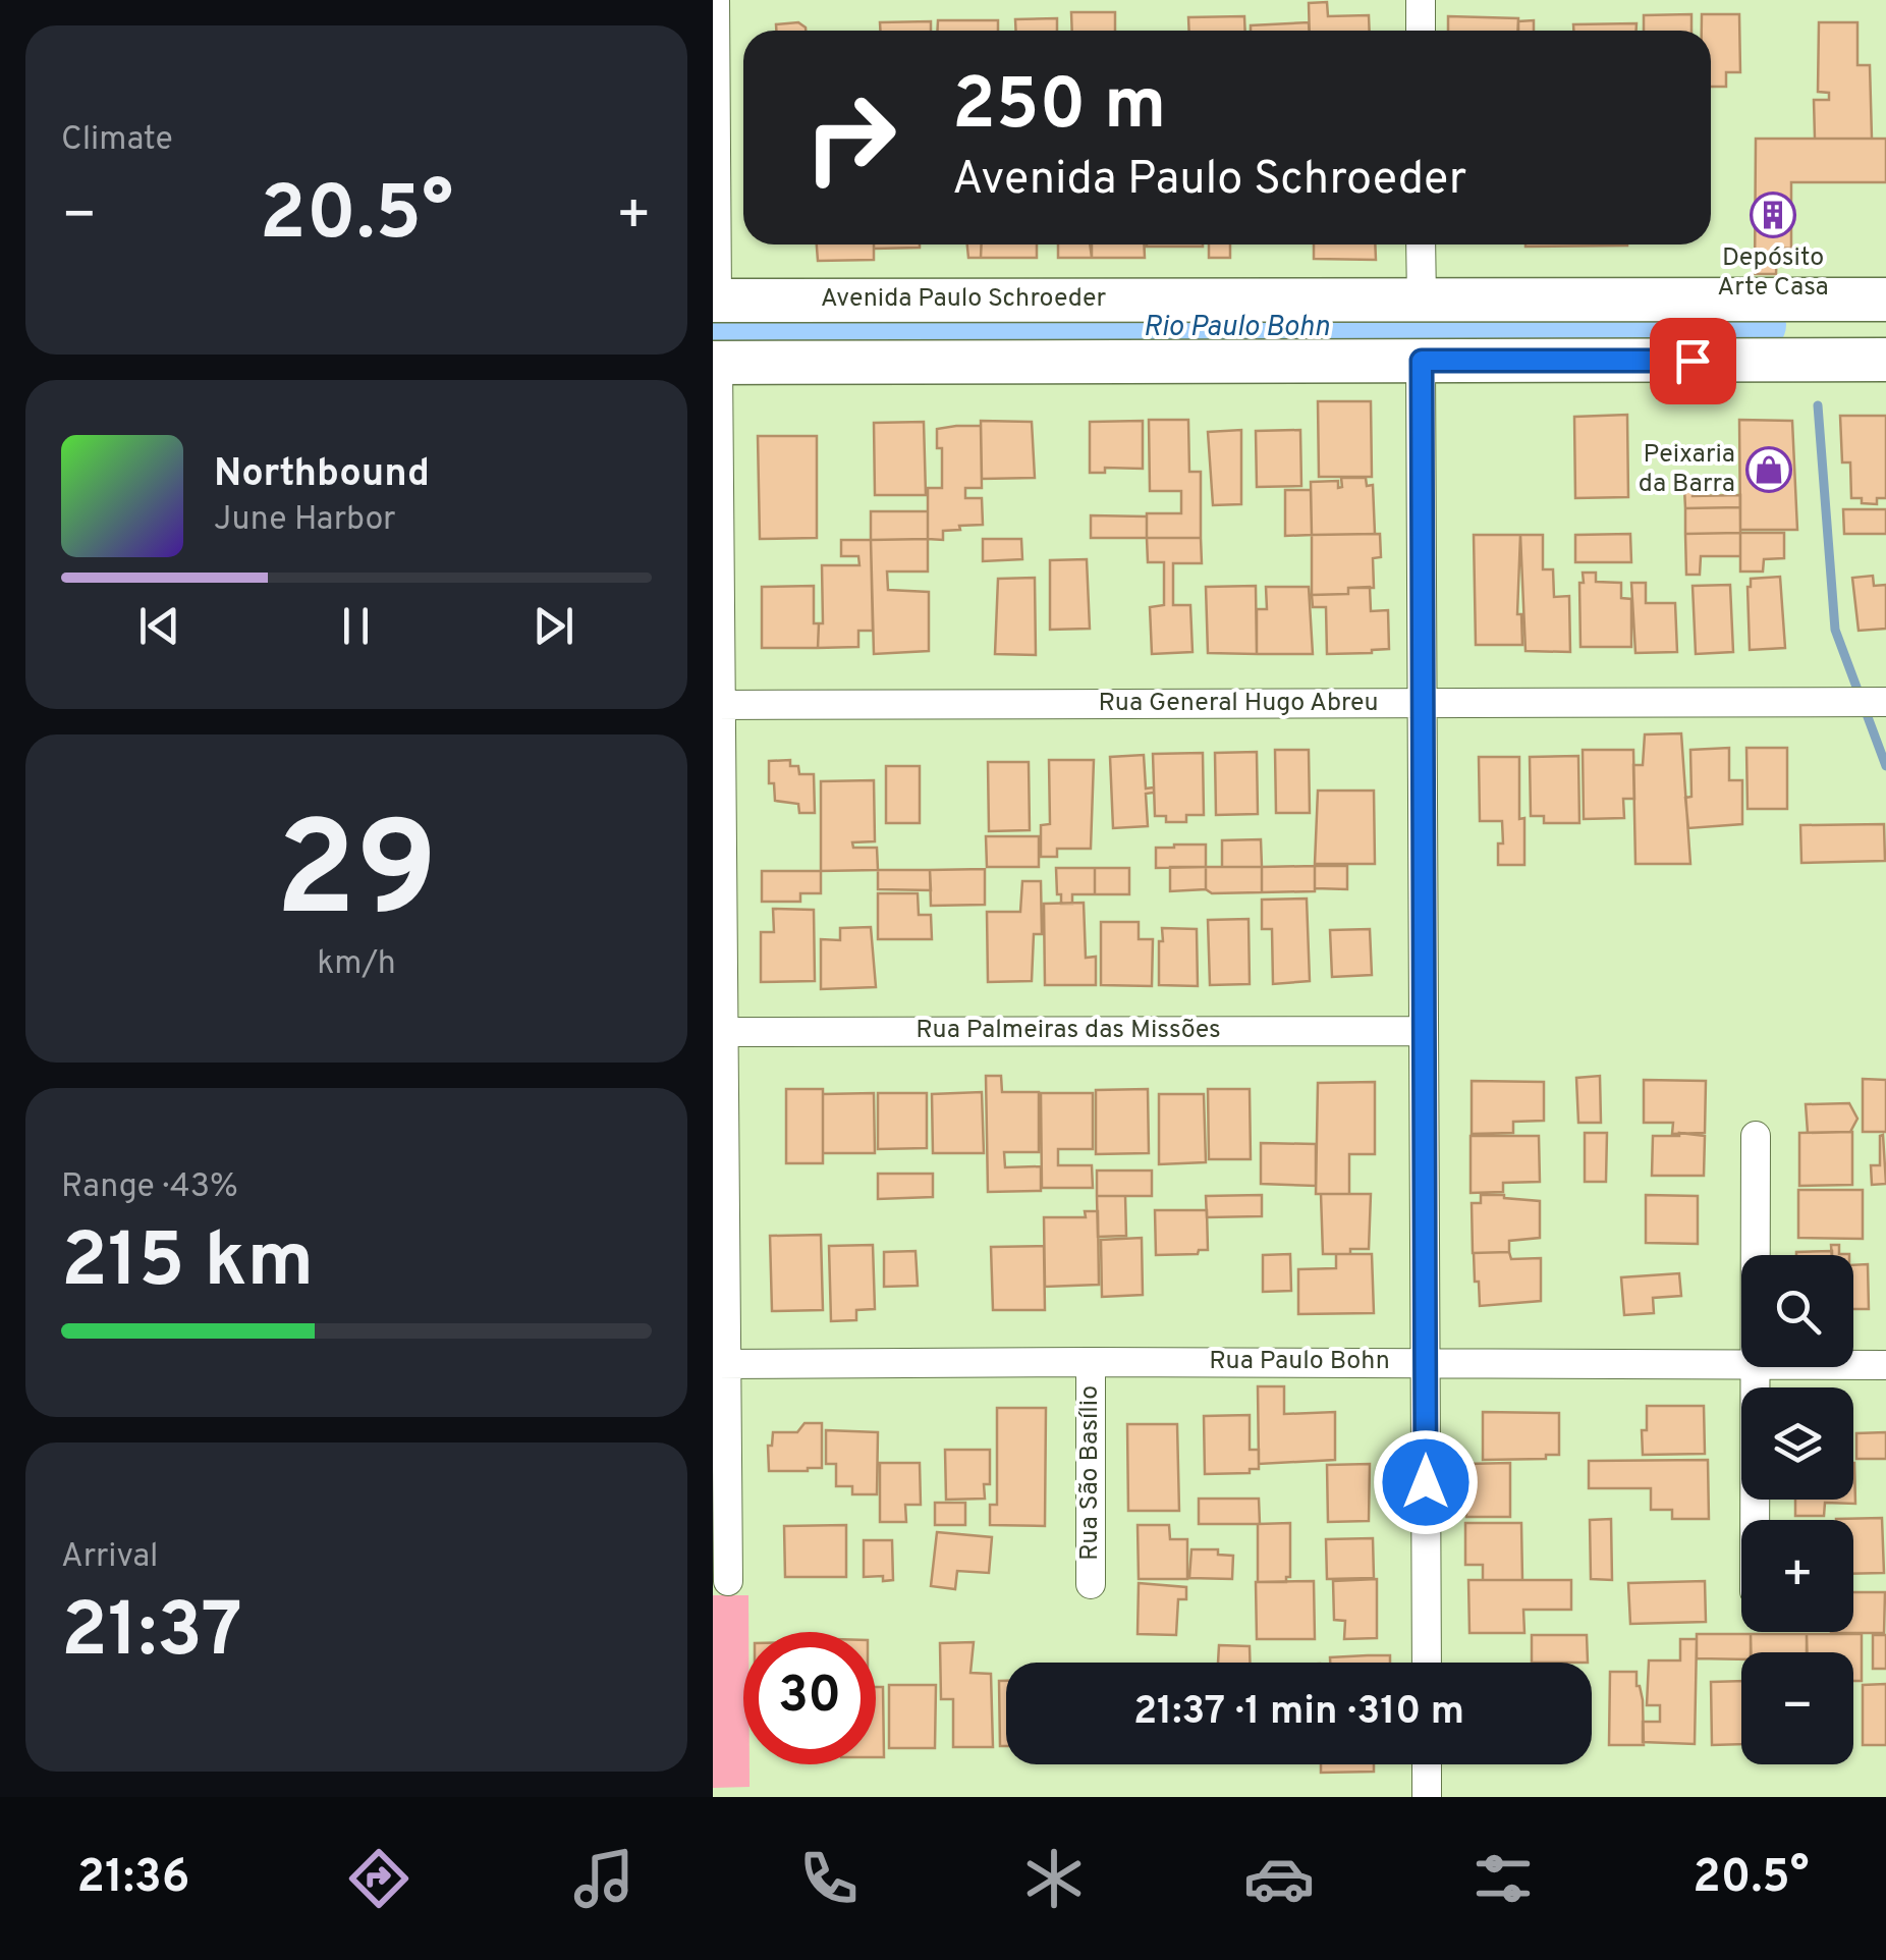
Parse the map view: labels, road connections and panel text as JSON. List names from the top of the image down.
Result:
{
  "streets": {
    "main road": ["Avenida Paulo Schroeder"],
    "street": [
      "Rua General Hugo Abreu",
      "Rua Palmeiras das Missões",
      "Rua Paulo Bohn",
      "Rua São Basílio"
    ]
  },
  "crossings": [
    ["Rua Paulo Bohn", "Rua São Basílio"]
  ],
  "water": ["Rio Paulo Bohn"],
  "places": {
    "building": ["Depósito Arte Casa"],
    "shop": ["Peixaria da Barra"]
  },
  "page": {
    "tile": [
      "Climate",
      ["29", "km/h"],
      ["Range · 43%", "215 km"],
      ["Arrival", "21:37"]
    ],
    "turn": ["250 m", "Avenida Paulo Schroeder"],
    "heat": ["−", "20.5°", "+"],
    "song": ["Northbound", "June Harbor"],
    "map_buttons": ["+", "−"],
    "limit": "30",
    "trip": "21:37 · 1 min · 310 m",
    "tabs": ["21:36", "20.5°"]
  }
}
